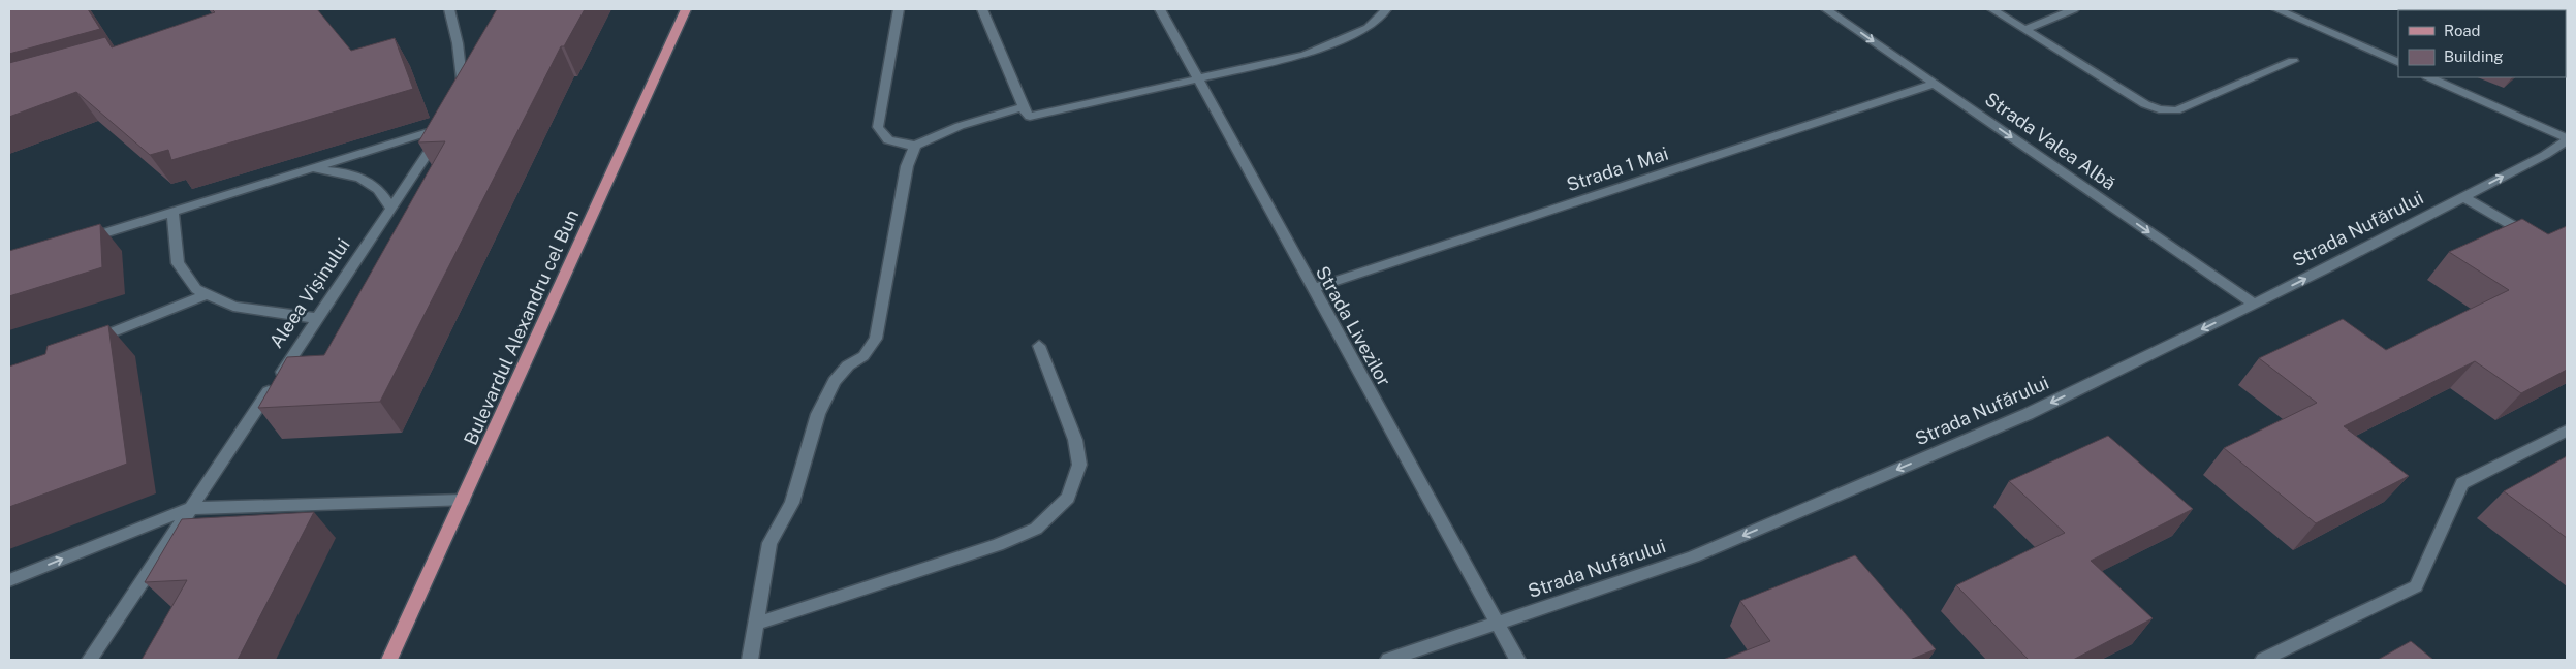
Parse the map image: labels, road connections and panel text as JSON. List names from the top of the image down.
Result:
{
  "streets": {
    "main road": ["Bulevardul Alexandru cel Bun"],
    "street": [
      "Strada Valea Albă",
      "Strada 1 Mai",
      "Strada Nufărului",
      "Aleea Vișinului",
      "Strada Livezilor"
    ]
  },
  "crossings": [
    ["Strada Valea Albă", "Strada 1 Mai"],
    ["Strada Valea Albă", "Strada Nufărului"],
    ["Strada 1 Mai", "Strada Livezilor"],
    ["Strada Nufărului", "Strada Livezilor"]
  ],
  "one_way": ["Strada Valea Albă"],
  "legend": ["Road", "Building"]
}
